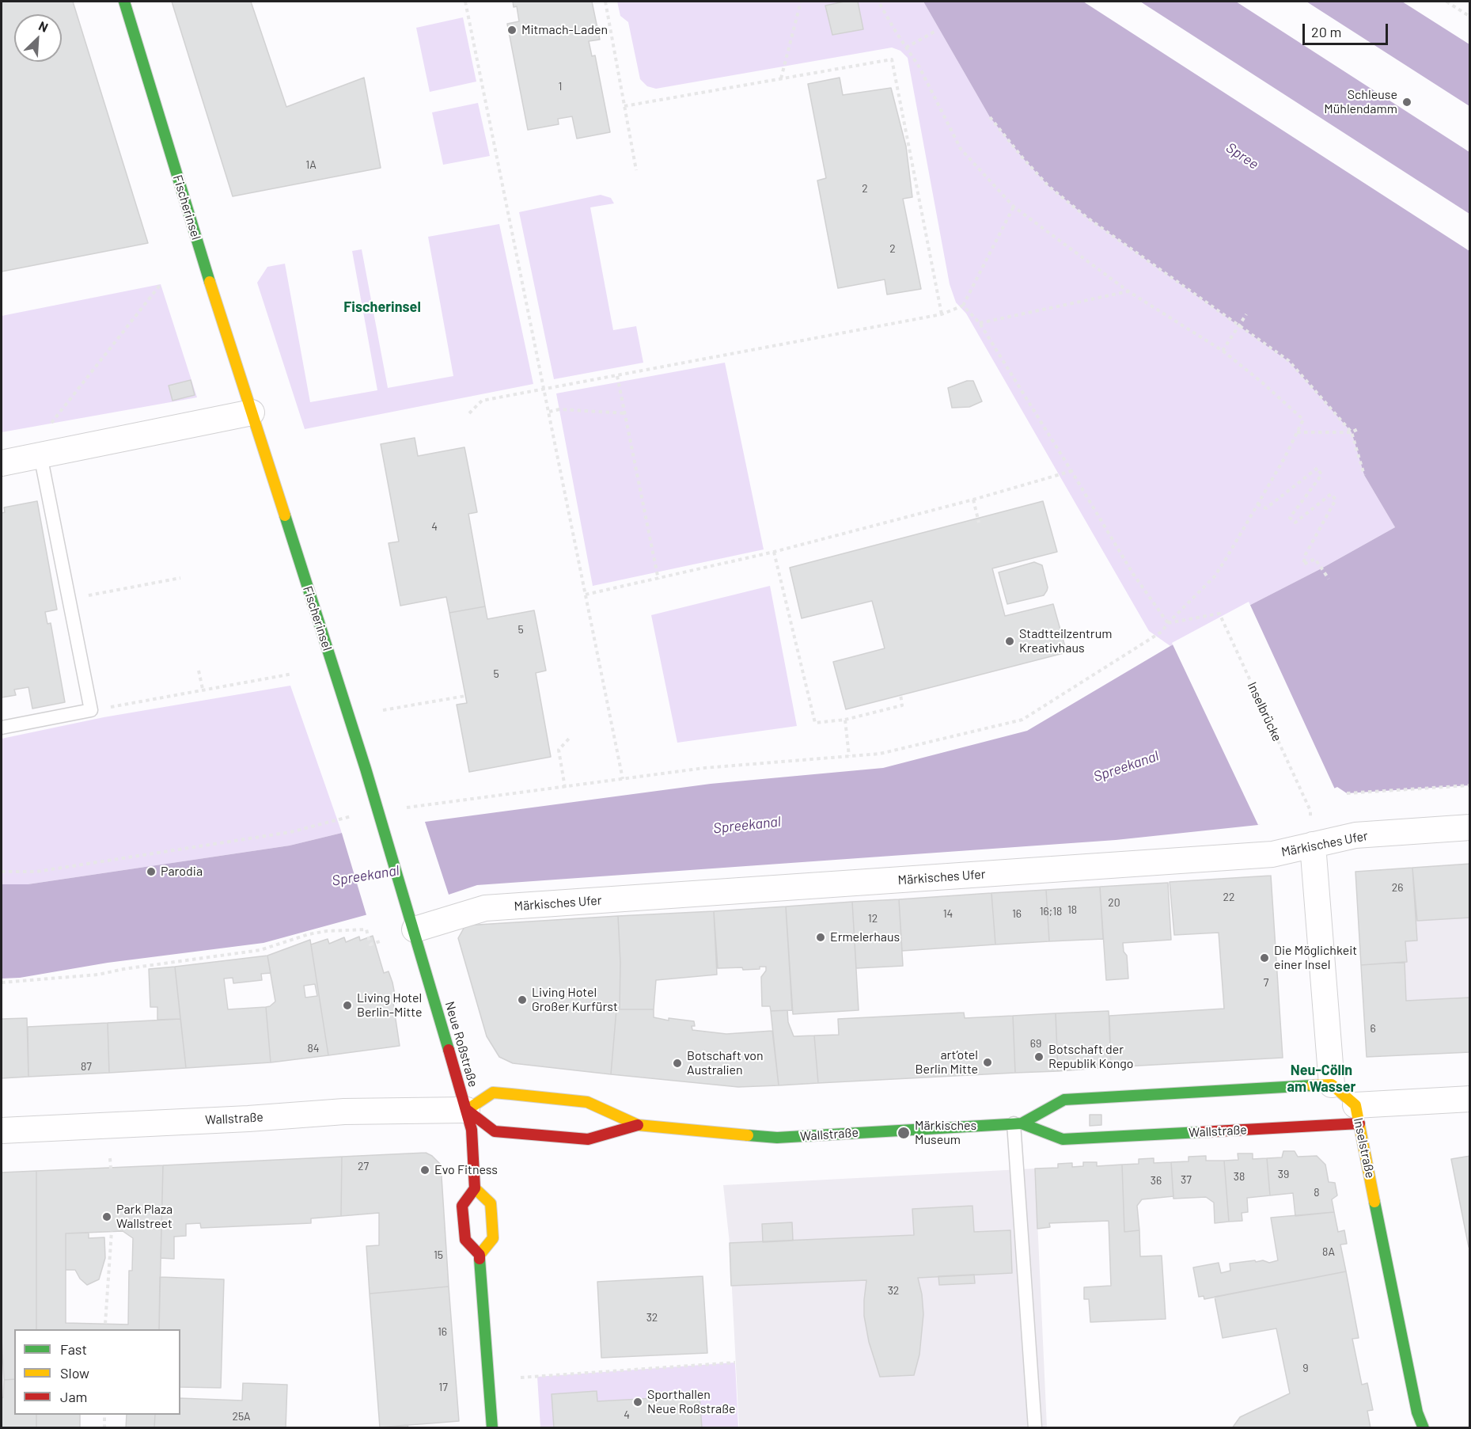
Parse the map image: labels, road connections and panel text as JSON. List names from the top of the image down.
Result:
{
  "streets": {
    "street": [
      "Fischerinsel",
      "Märkisches Ufer",
      "Neue Roßstraße",
      "Wallstraße",
      "Inselstraße"
    ],
    "path": ["Inselbrücke"]
  },
  "crossings": [
    ["Fischerinsel", "Märkisches Ufer"],
    ["Fischerinsel", "Neue Roßstraße"],
    ["Märkisches Ufer", "Neue Roßstraße"],
    ["Neue Roßstraße", "Wallstraße"],
    ["Wallstraße", "Inselstraße"]
  ],
  "districts": ["Fischerinsel", "Neu-Cölln am Wasser"],
  "water": ["Spree", "Spreekanal"],
  "places": [
    "Mitmach-Laden",
    "Schleuse Mühlendamm",
    "Stadtteilzentrum Kreativhaus",
    "Parodia",
    "Ermelerhaus",
    "Die Möglichkeit einer Insel",
    "Living Hotel Großer Kurfürst",
    "Living Hotel Berlin-Mitte",
    "Botschaft der Republik Kongo",
    "art’otel Berlin Mitte",
    "Botschaft von Australien",
    "Märkisches Museum",
    "Evo Fitness",
    "Park Plaza Wallstreet",
    "Sporthallen Neue Roßstraße"
  ],
  "house_numbers": [
    "1",
    "1A",
    "2",
    "2",
    "4",
    "5",
    "5",
    "26",
    "22",
    "20",
    "18",
    "16;18",
    "14",
    "16",
    "12",
    "7",
    "6",
    "69",
    "84",
    "87",
    "27",
    "39",
    "38",
    "37",
    "36",
    "8",
    "8A",
    "15",
    "32",
    "32",
    "16",
    "9",
    "17",
    "4",
    "25A"
  ],
  "legend": ["Fast", "Slow", "Jam"],
  "scale_bar": "20 m",
  "north": "top right"
}
